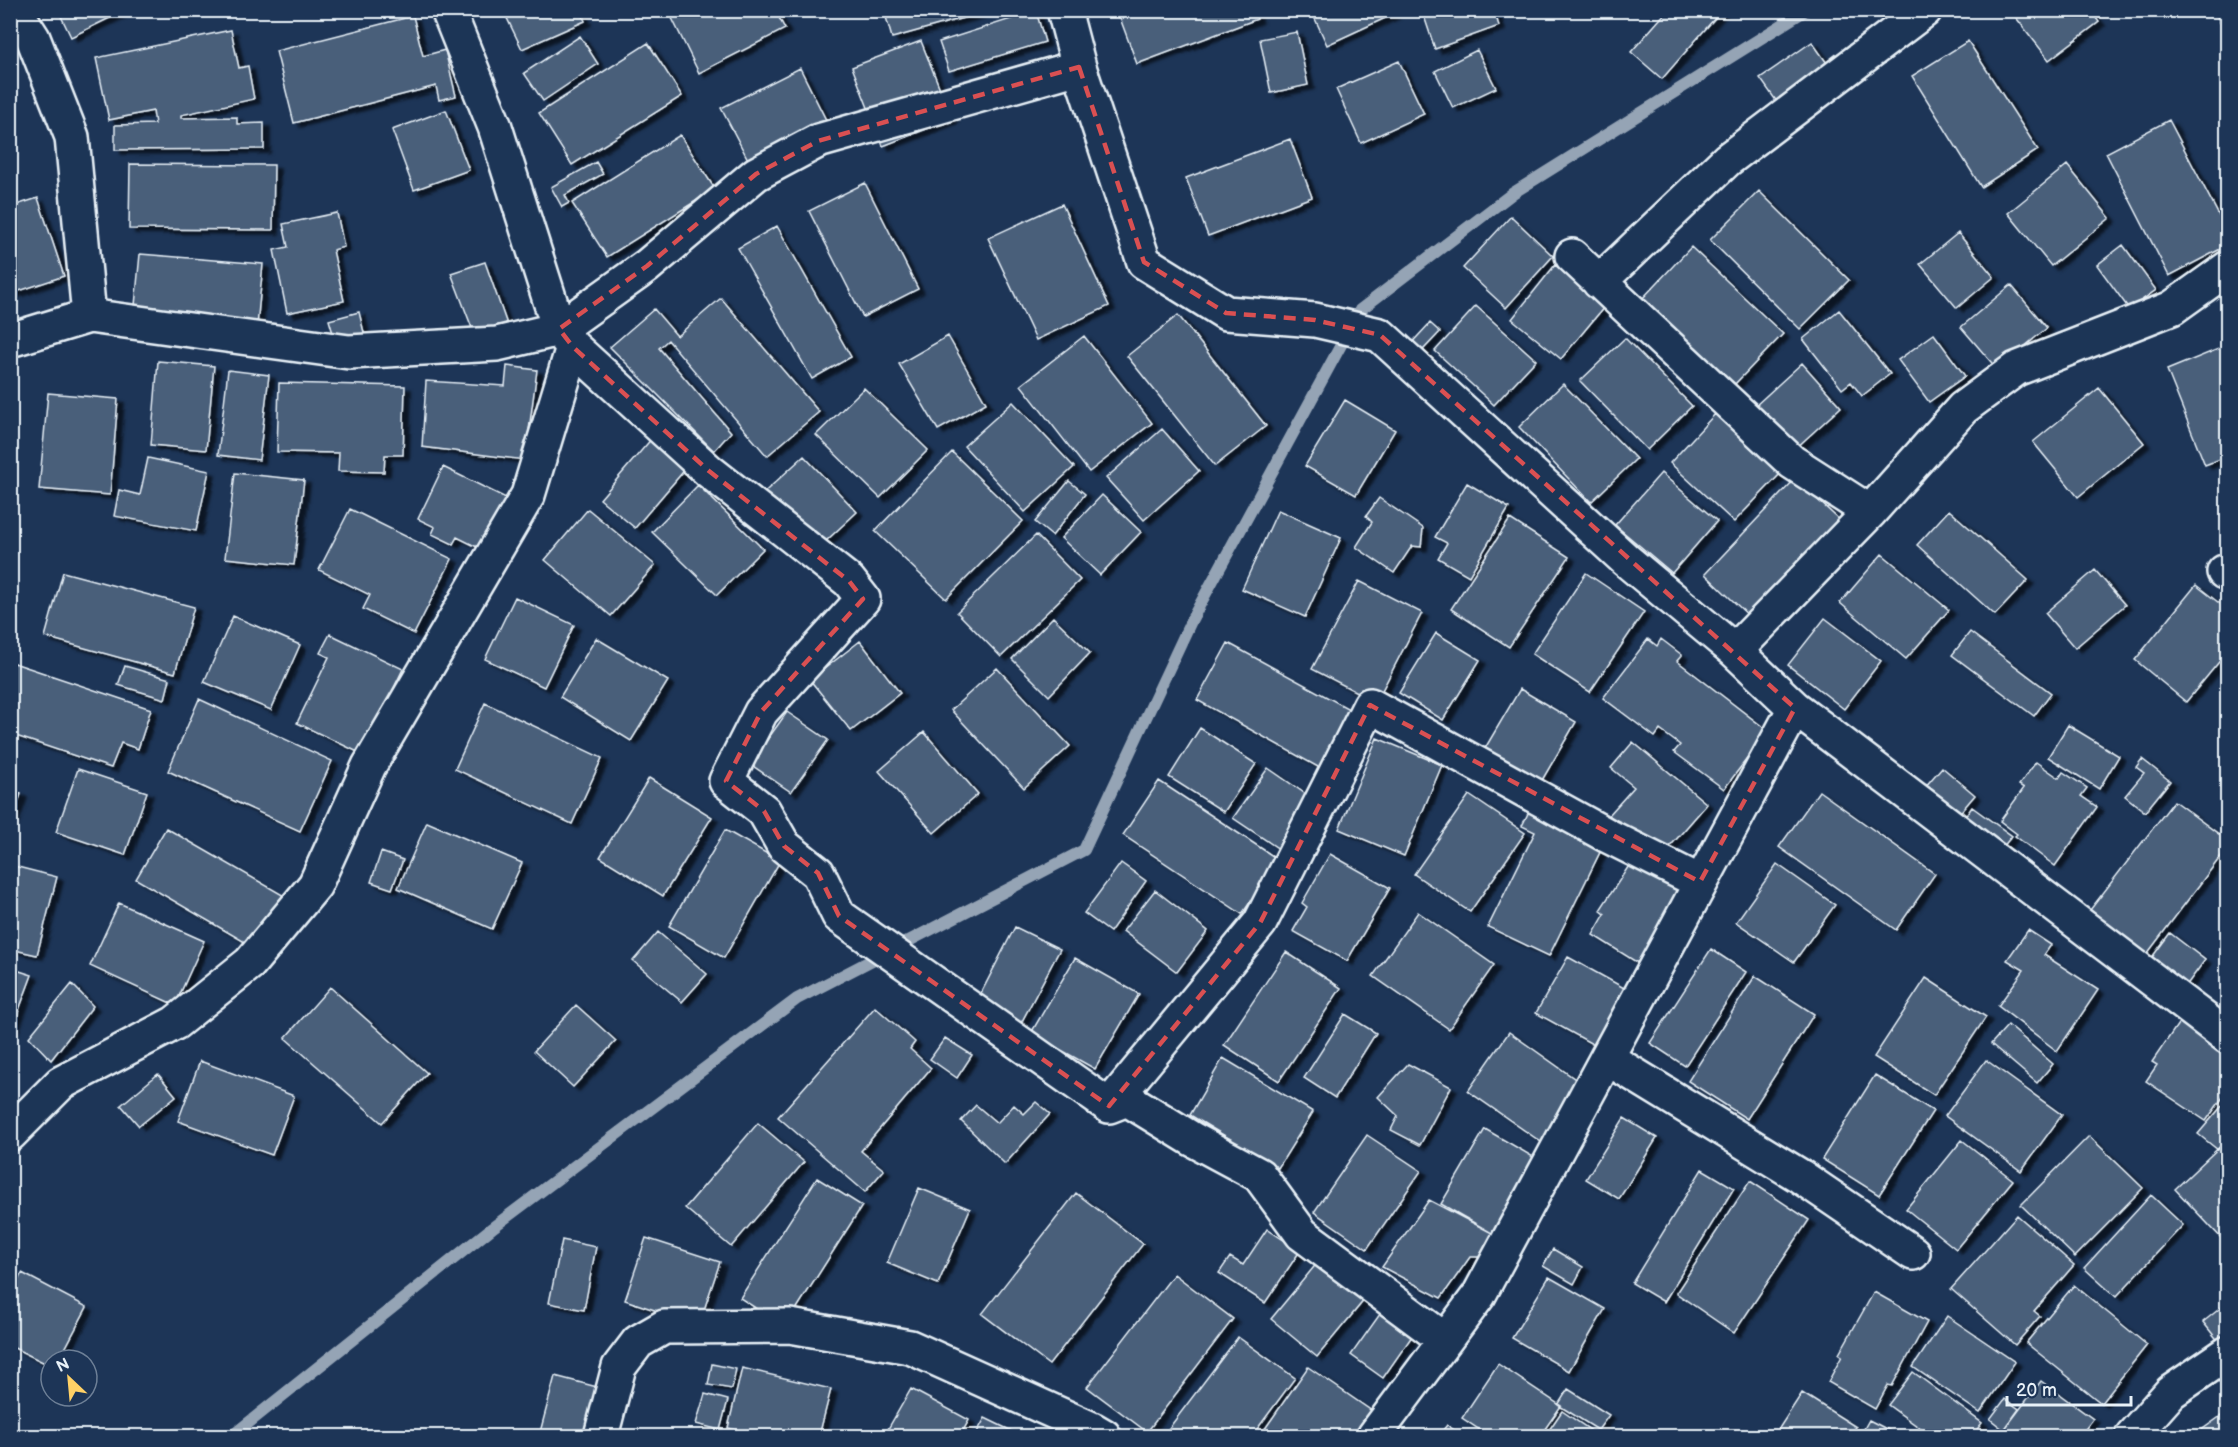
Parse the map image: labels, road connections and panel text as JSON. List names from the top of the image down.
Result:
{
  "scale_bar": "20 m",
  "north": "top left"
}
